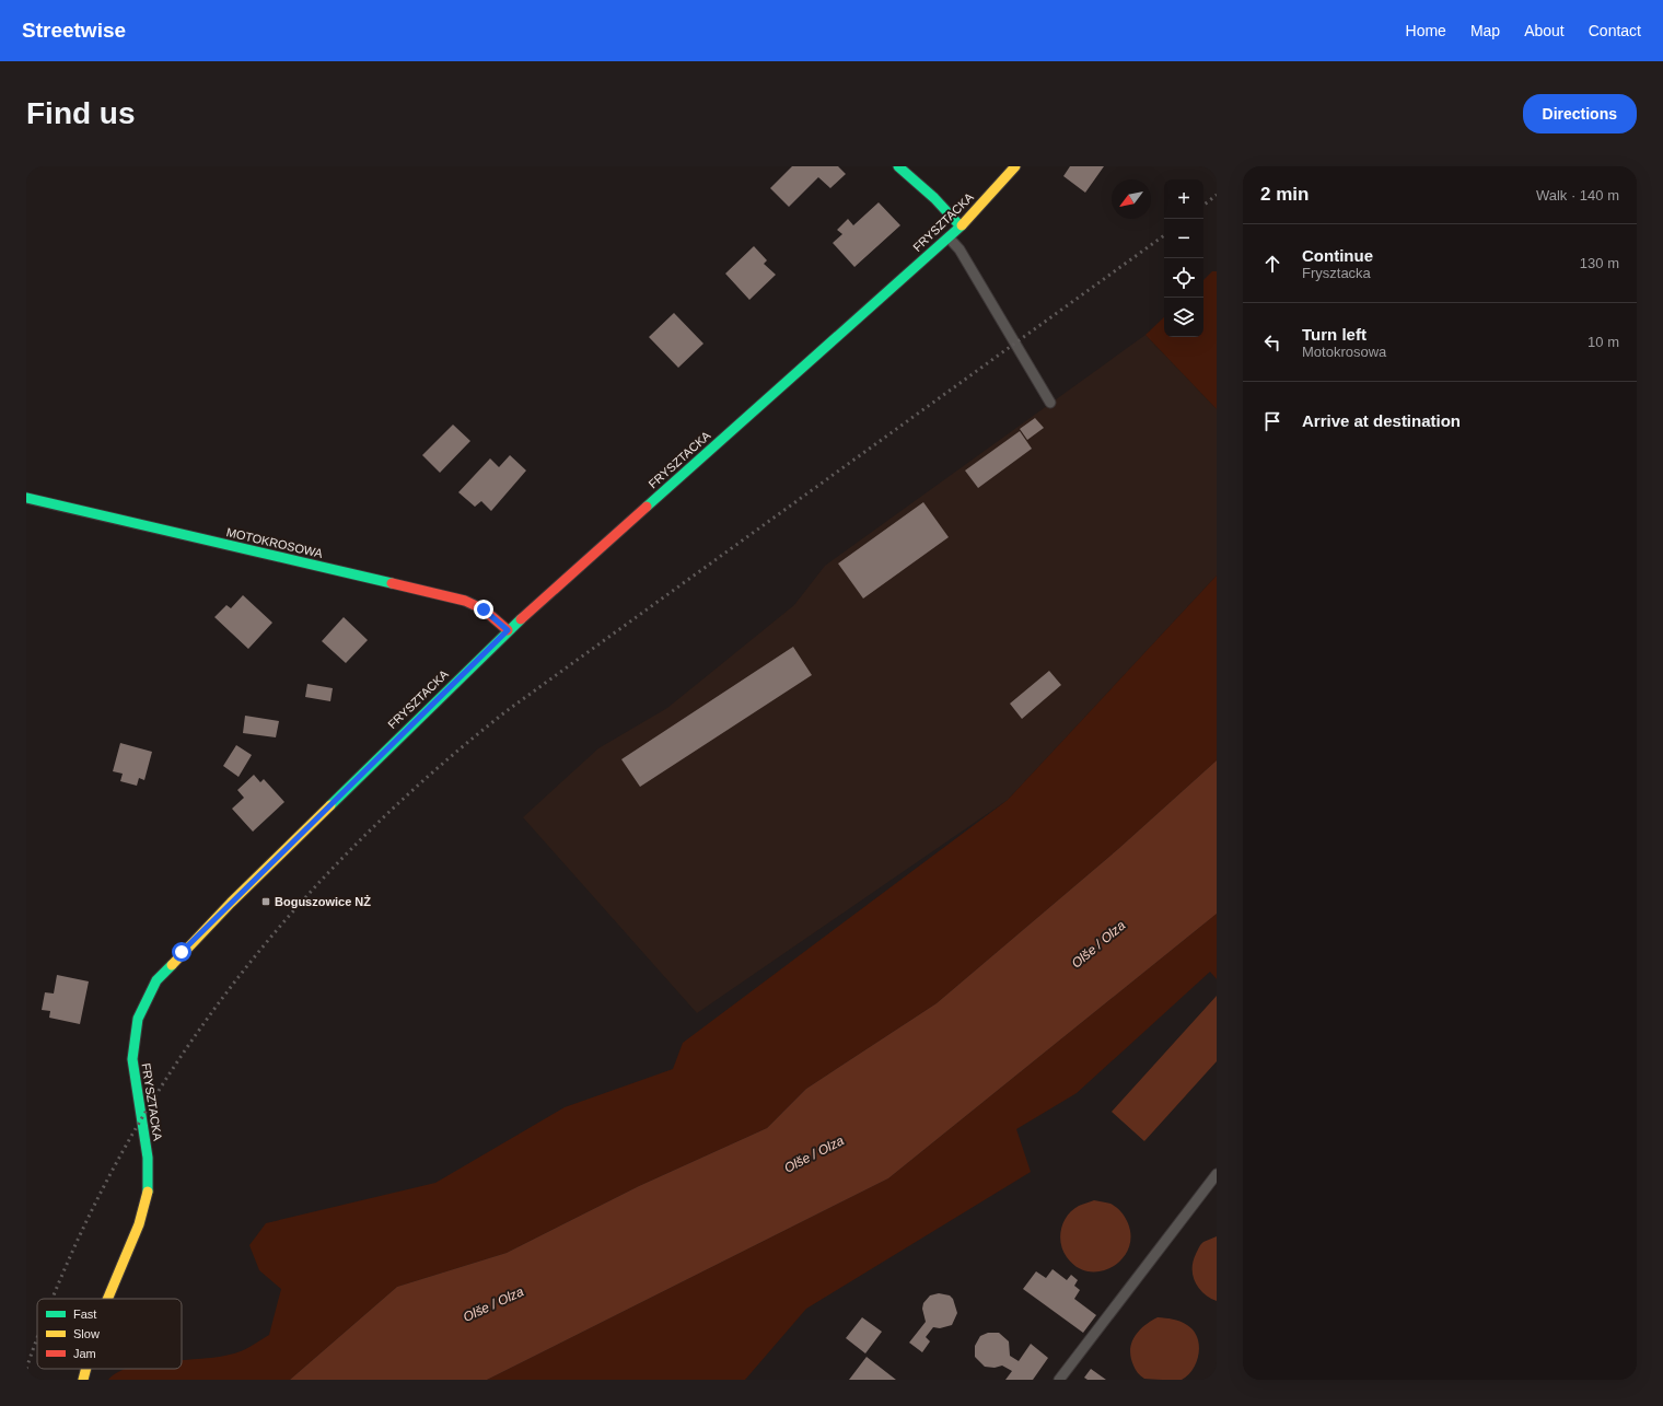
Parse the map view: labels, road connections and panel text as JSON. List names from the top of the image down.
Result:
{
  "streets": {
    "street": ["FRYSZTACKA", "MOTOKROSOWA"]
  },
  "crossings": [
    ["FRYSZTACKA", "MOTOKROSOWA"]
  ],
  "water": ["Olše / Olza"],
  "places": {
    "transit": ["Boguszowice NŻ"]
  },
  "legend": ["Fast", "Slow", "Jam"],
  "north": "bottom left",
  "page": {
    "header": "Streetwise",
    "nav": [
      "Home",
      "Map",
      "About",
      "Contact"
    ],
    "buttons": "Directions",
    "title": "Find us",
    "heading": ["2 min", "Walk · 140 m"],
    "map_buttons": ["+", "−"],
    "list": [
      ["Continue", "Frysztacka", "130 m"],
      ["Turn left", "Motokrosowa", "10 m"],
      "Arrive at destination"
    ]
  }
}
